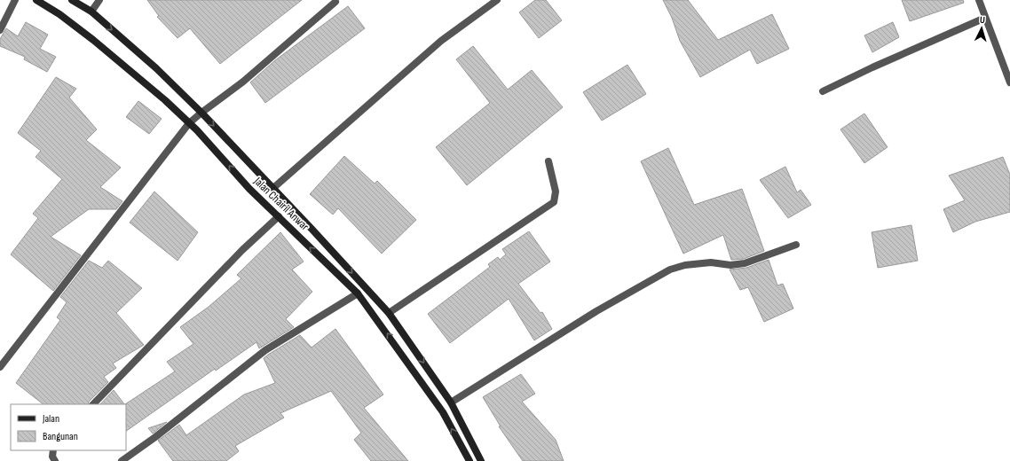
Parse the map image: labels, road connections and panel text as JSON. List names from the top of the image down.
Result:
{
  "streets": {
    "main road": ["Jalan Chairil Anwar"]
  },
  "legend": ["Jalan", "Bangunan"],
  "north": "top"
}
